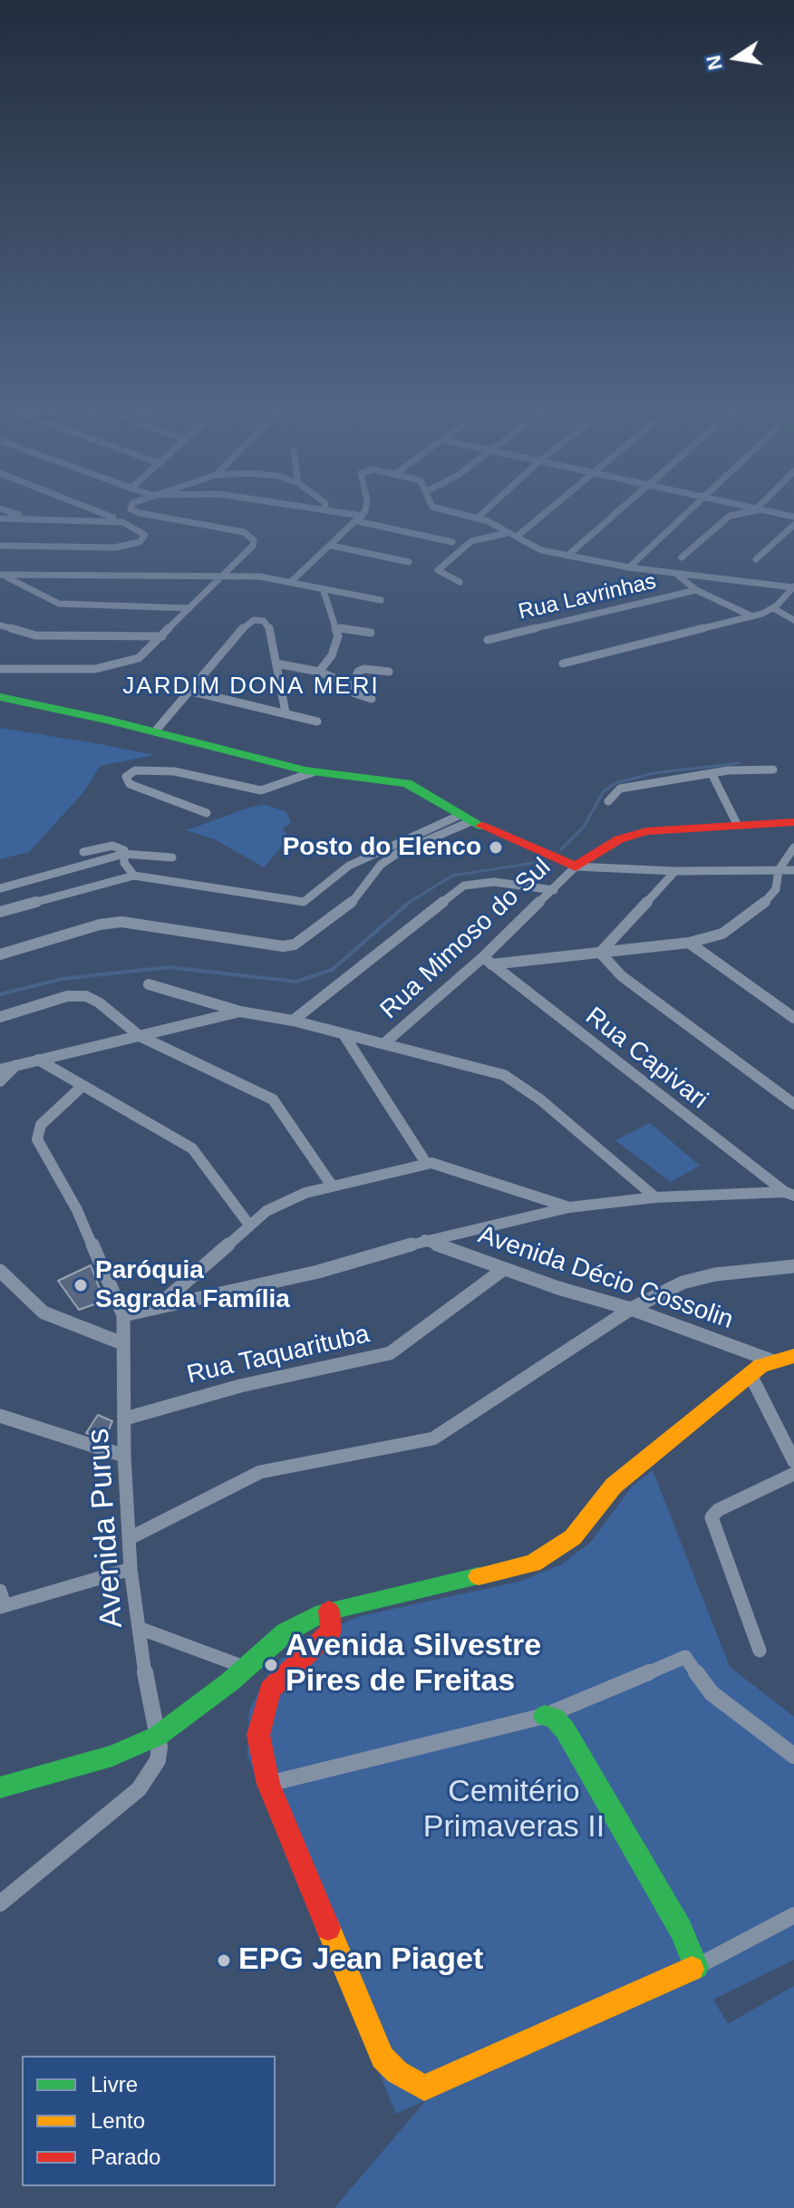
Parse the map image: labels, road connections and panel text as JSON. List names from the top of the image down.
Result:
{
  "streets": {
    "street": [
      "Rua Lavrinhas",
      "Rua Mimoso do Sul",
      "Rua Capivari",
      "Avenida Décio Cossolin",
      "Rua Taquarituba",
      "Avenida Purus"
    ]
  },
  "crossings": [
    ["Rua Mimoso do Sul", "Rua Capivari"],
    ["Avenida Décio Cossolin", "Rua Taquarituba"],
    ["Rua Taquarituba", "Avenida Purus"]
  ],
  "districts": ["JARDIM DONA MERI"],
  "parks": ["Cemitério Primaveras II"],
  "places": [
    "Posto do Elenco",
    "Paróquia Sagrada Família",
    "Avenida Silvestre Pires de Freitas",
    "EPG Jean Piaget"
  ],
  "legend": ["Livre", "Lento", "Parado"],
  "north": "left"
}
